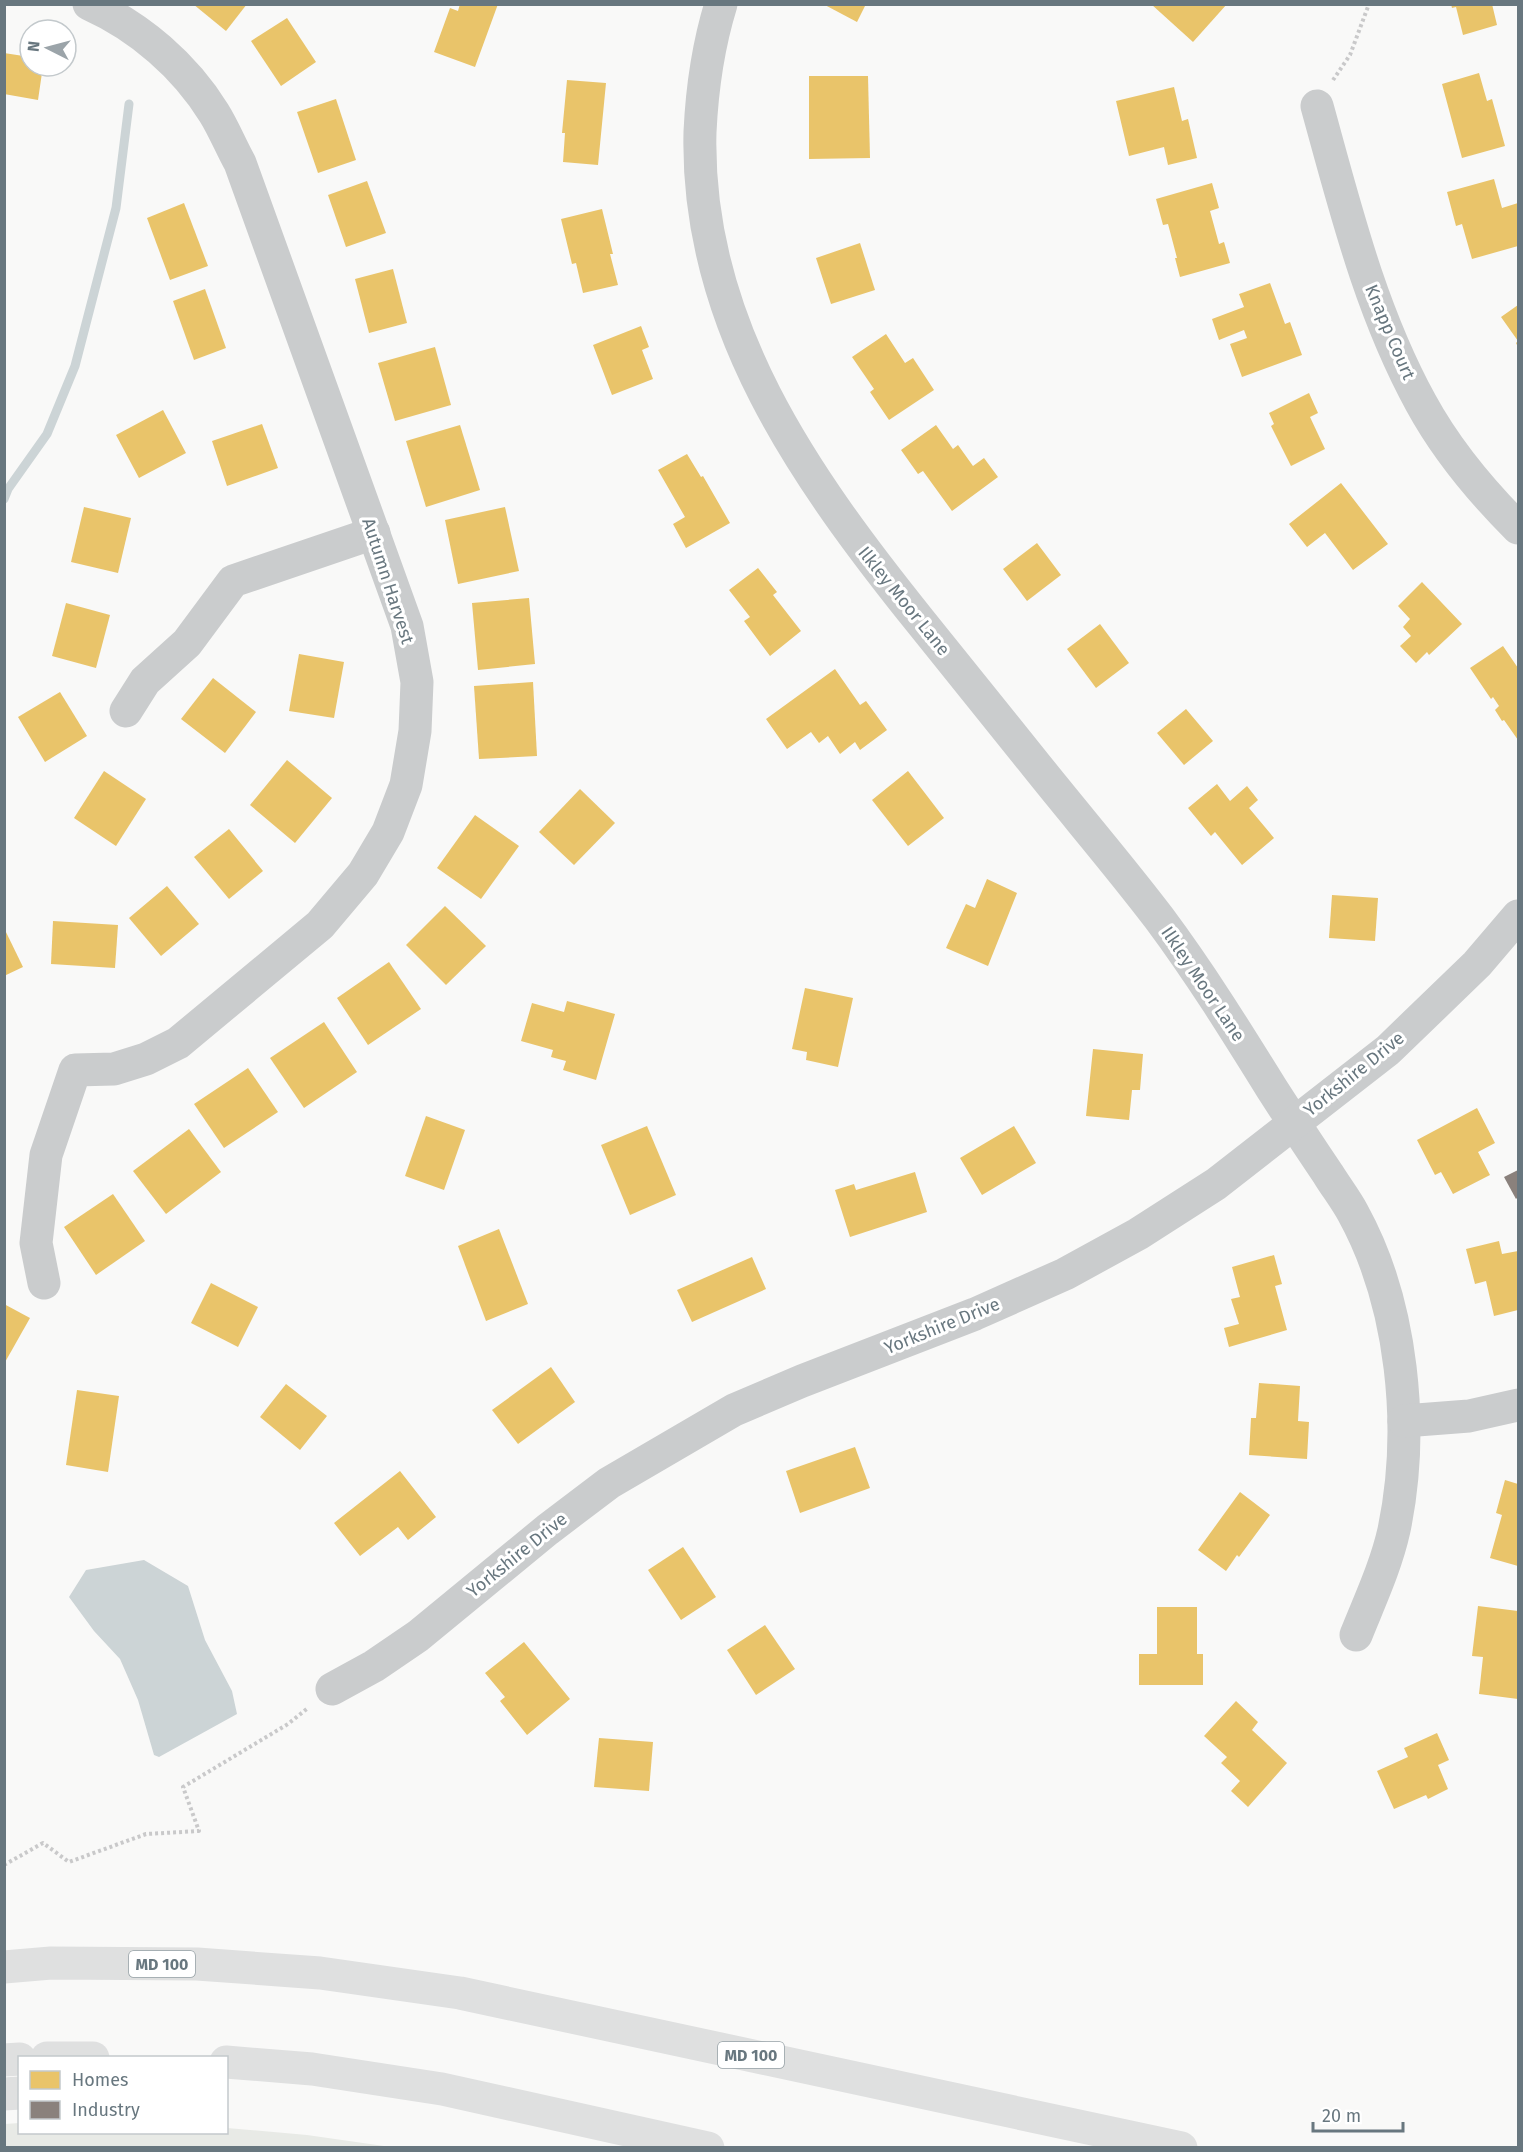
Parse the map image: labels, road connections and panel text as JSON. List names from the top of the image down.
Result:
{
  "streets": {
    "highway": ["MD 100"],
    "street": [
      "Knapp Court",
      "Autumn Harvest",
      "Ilkley Moor Lane",
      "Yorkshire Drive"
    ]
  },
  "crossings": [
    ["Ilkley Moor Lane", "Yorkshire Drive"]
  ],
  "legend": ["Homes", "Industry"],
  "scale_bar": "20 m",
  "north": "left"
}
